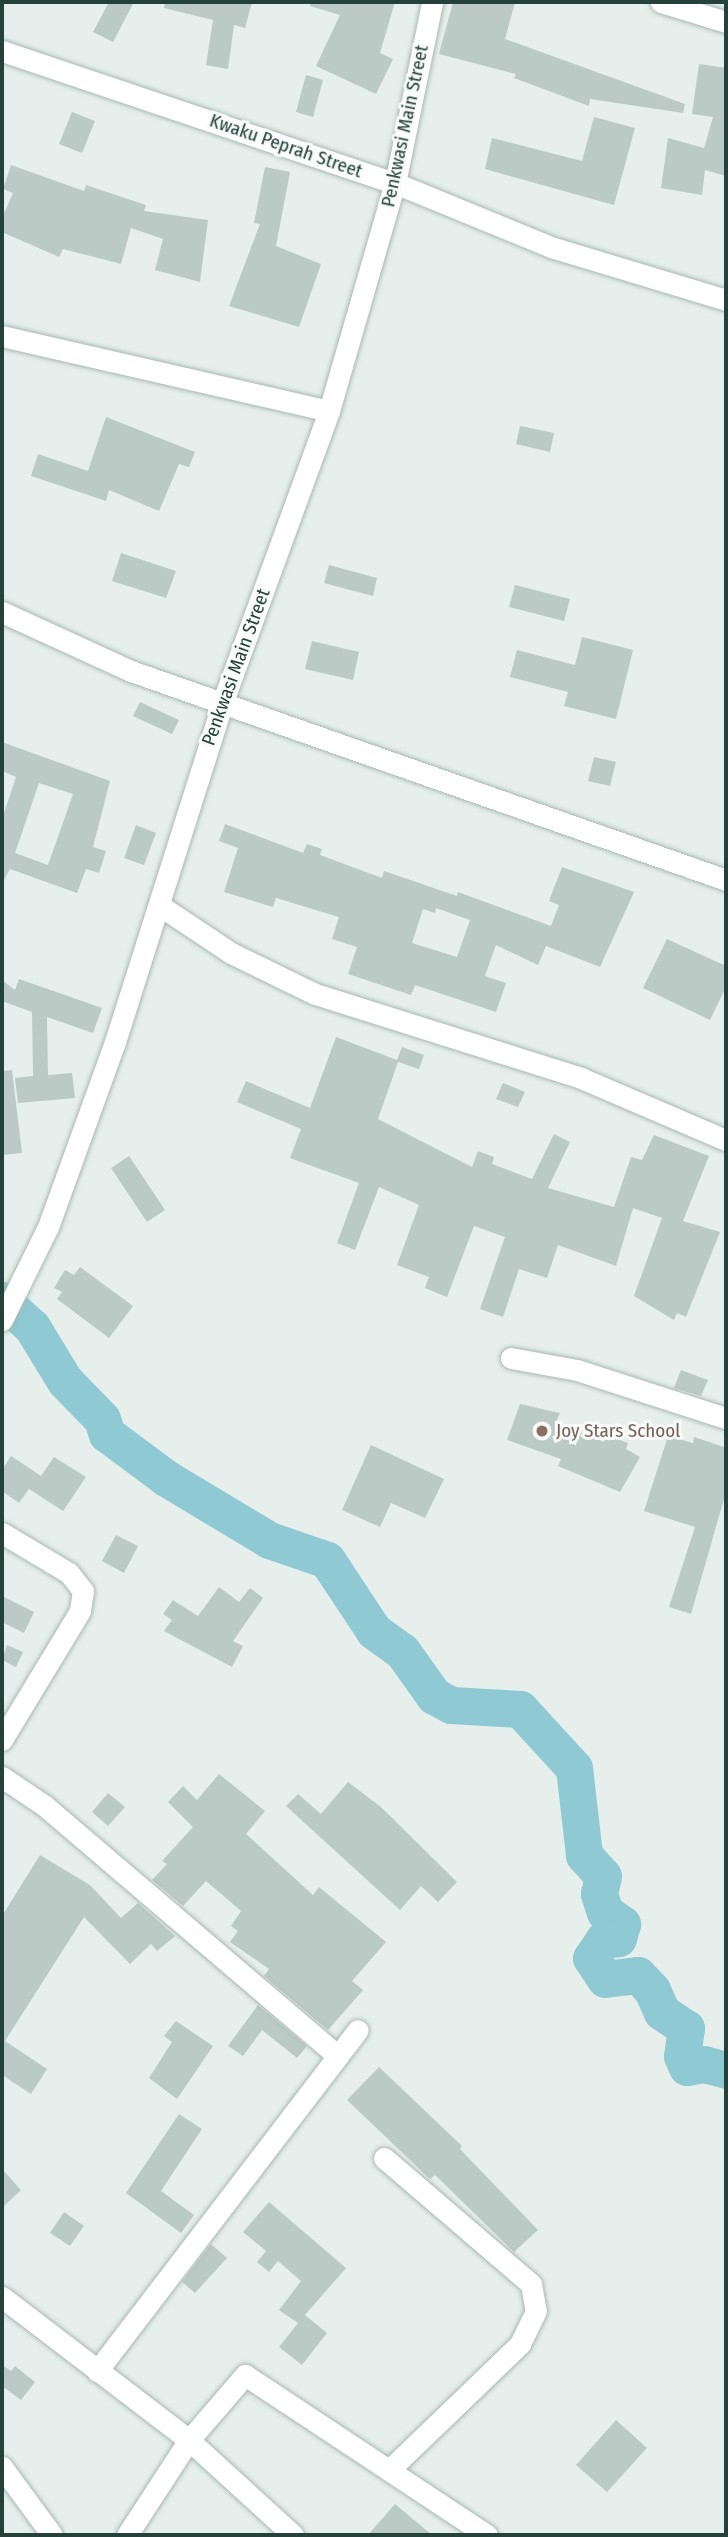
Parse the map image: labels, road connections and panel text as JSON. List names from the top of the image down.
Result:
{
  "streets": {
    "street": ["Penkwasi Main Street", "Kwaku Peprah Street"]
  },
  "crossings": [
    ["Penkwasi Main Street", "Kwaku Peprah Street"]
  ],
  "places": ["Joy Stars School"]
}
